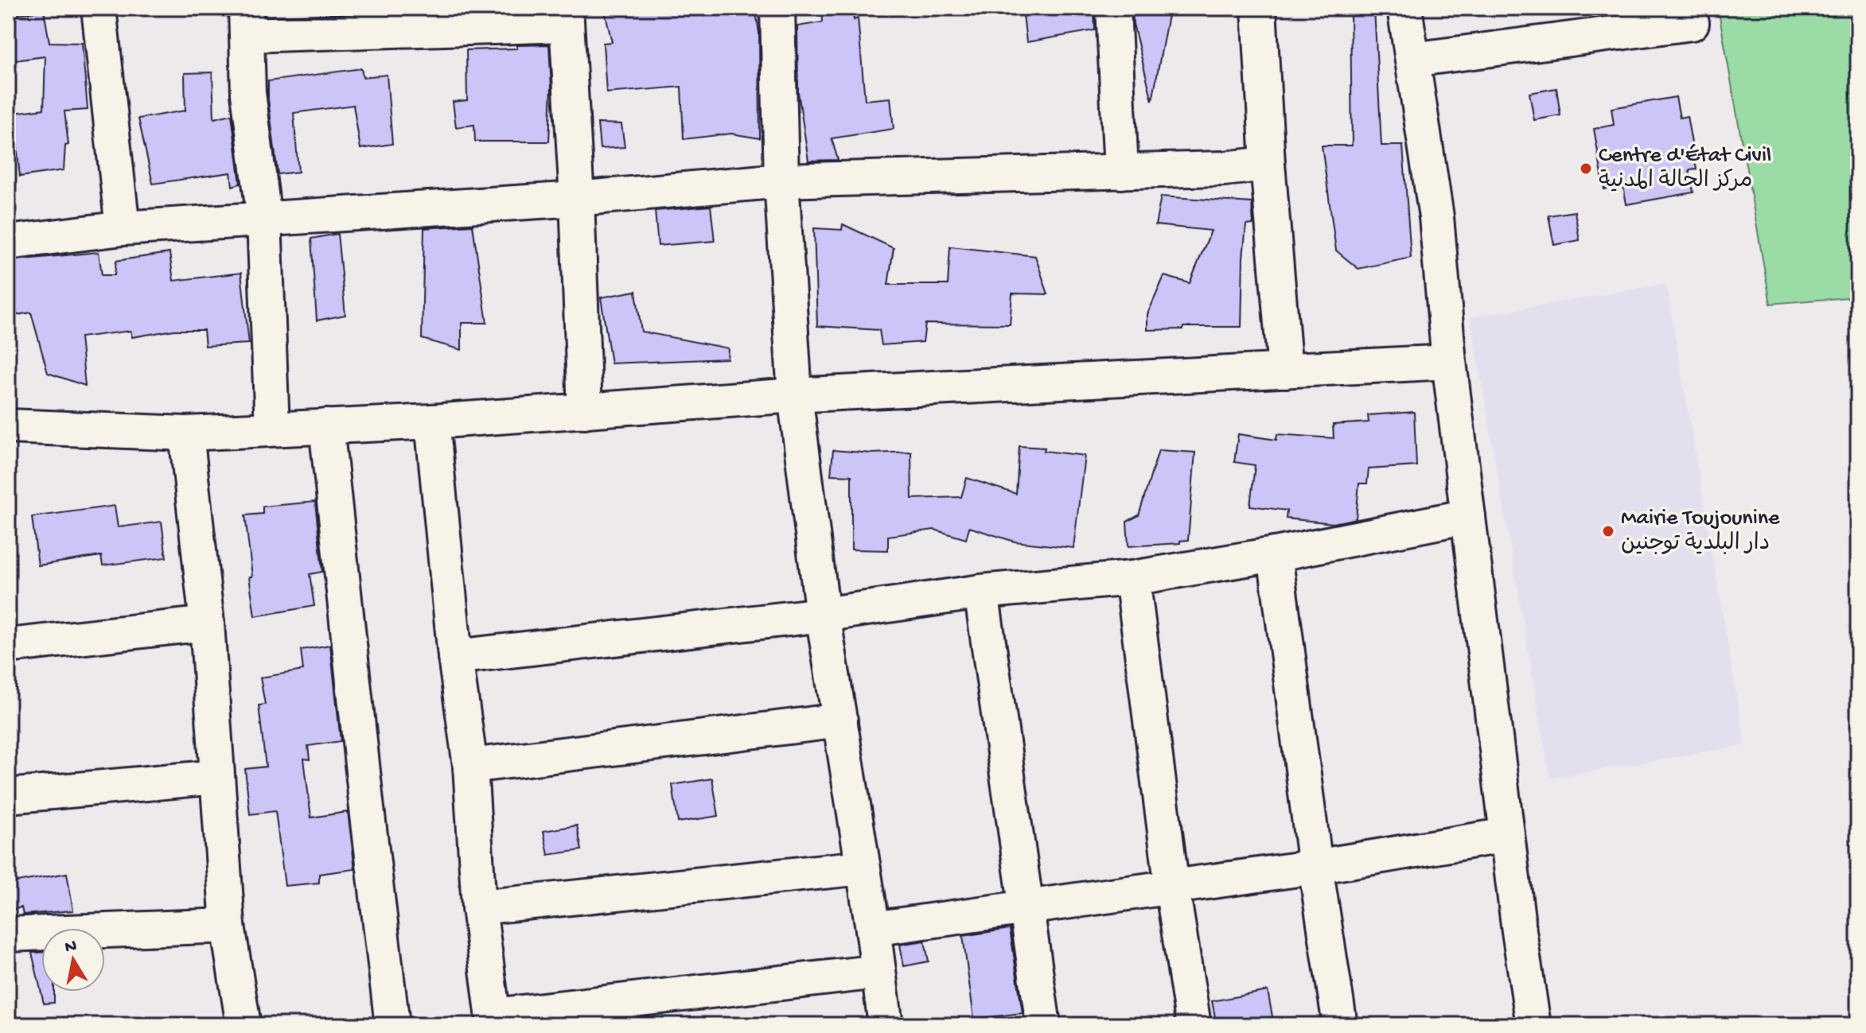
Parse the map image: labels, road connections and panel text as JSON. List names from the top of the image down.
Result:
{
  "places": ["Centre d'État Civil مركز الحالة المدنية", "Mairie Toujounine دار البلدية توجنين"],
  "north": "top"
}
